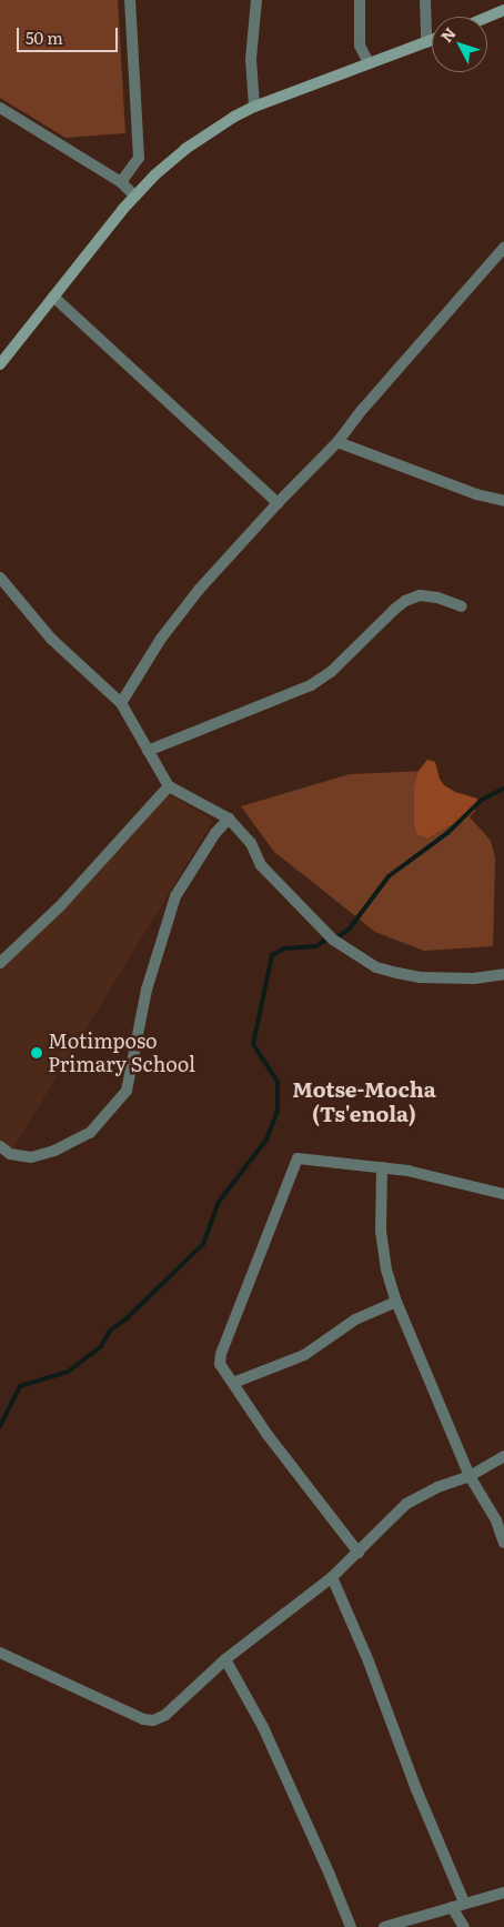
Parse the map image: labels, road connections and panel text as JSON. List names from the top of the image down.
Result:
{
  "districts": ["Motse-Mocha (Ts'enola)"],
  "places": ["Motimposo Primary School"],
  "scale_bar": "50 m",
  "north": "top left"
}
